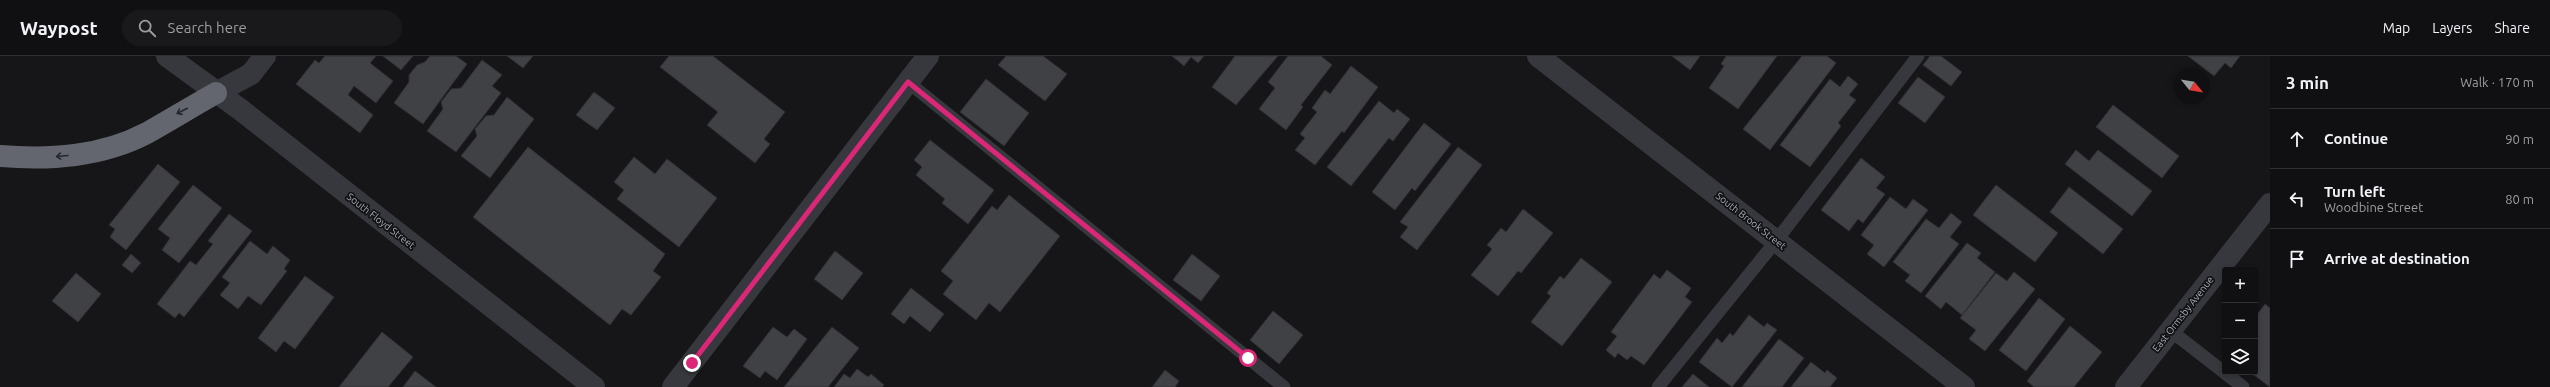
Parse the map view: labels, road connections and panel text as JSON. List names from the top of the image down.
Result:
{
  "streets": {
    "street": ["South Floyd Street", "South Brook Street", "East Ormsby Avenue"]
  },
  "north": "bottom right",
  "page": {
    "header": "Waypost",
    "search": "Search here",
    "nav": ["Map", "Layers", "Share"],
    "heading": ["3 min", "Walk · 170 m"],
    "list": [
      ["Continue", "90 m"],
      ["Turn left", "Woodbine Street", "80 m"],
      "Arrive at destination"
    ],
    "map_buttons": ["+", "−"]
  }
}
